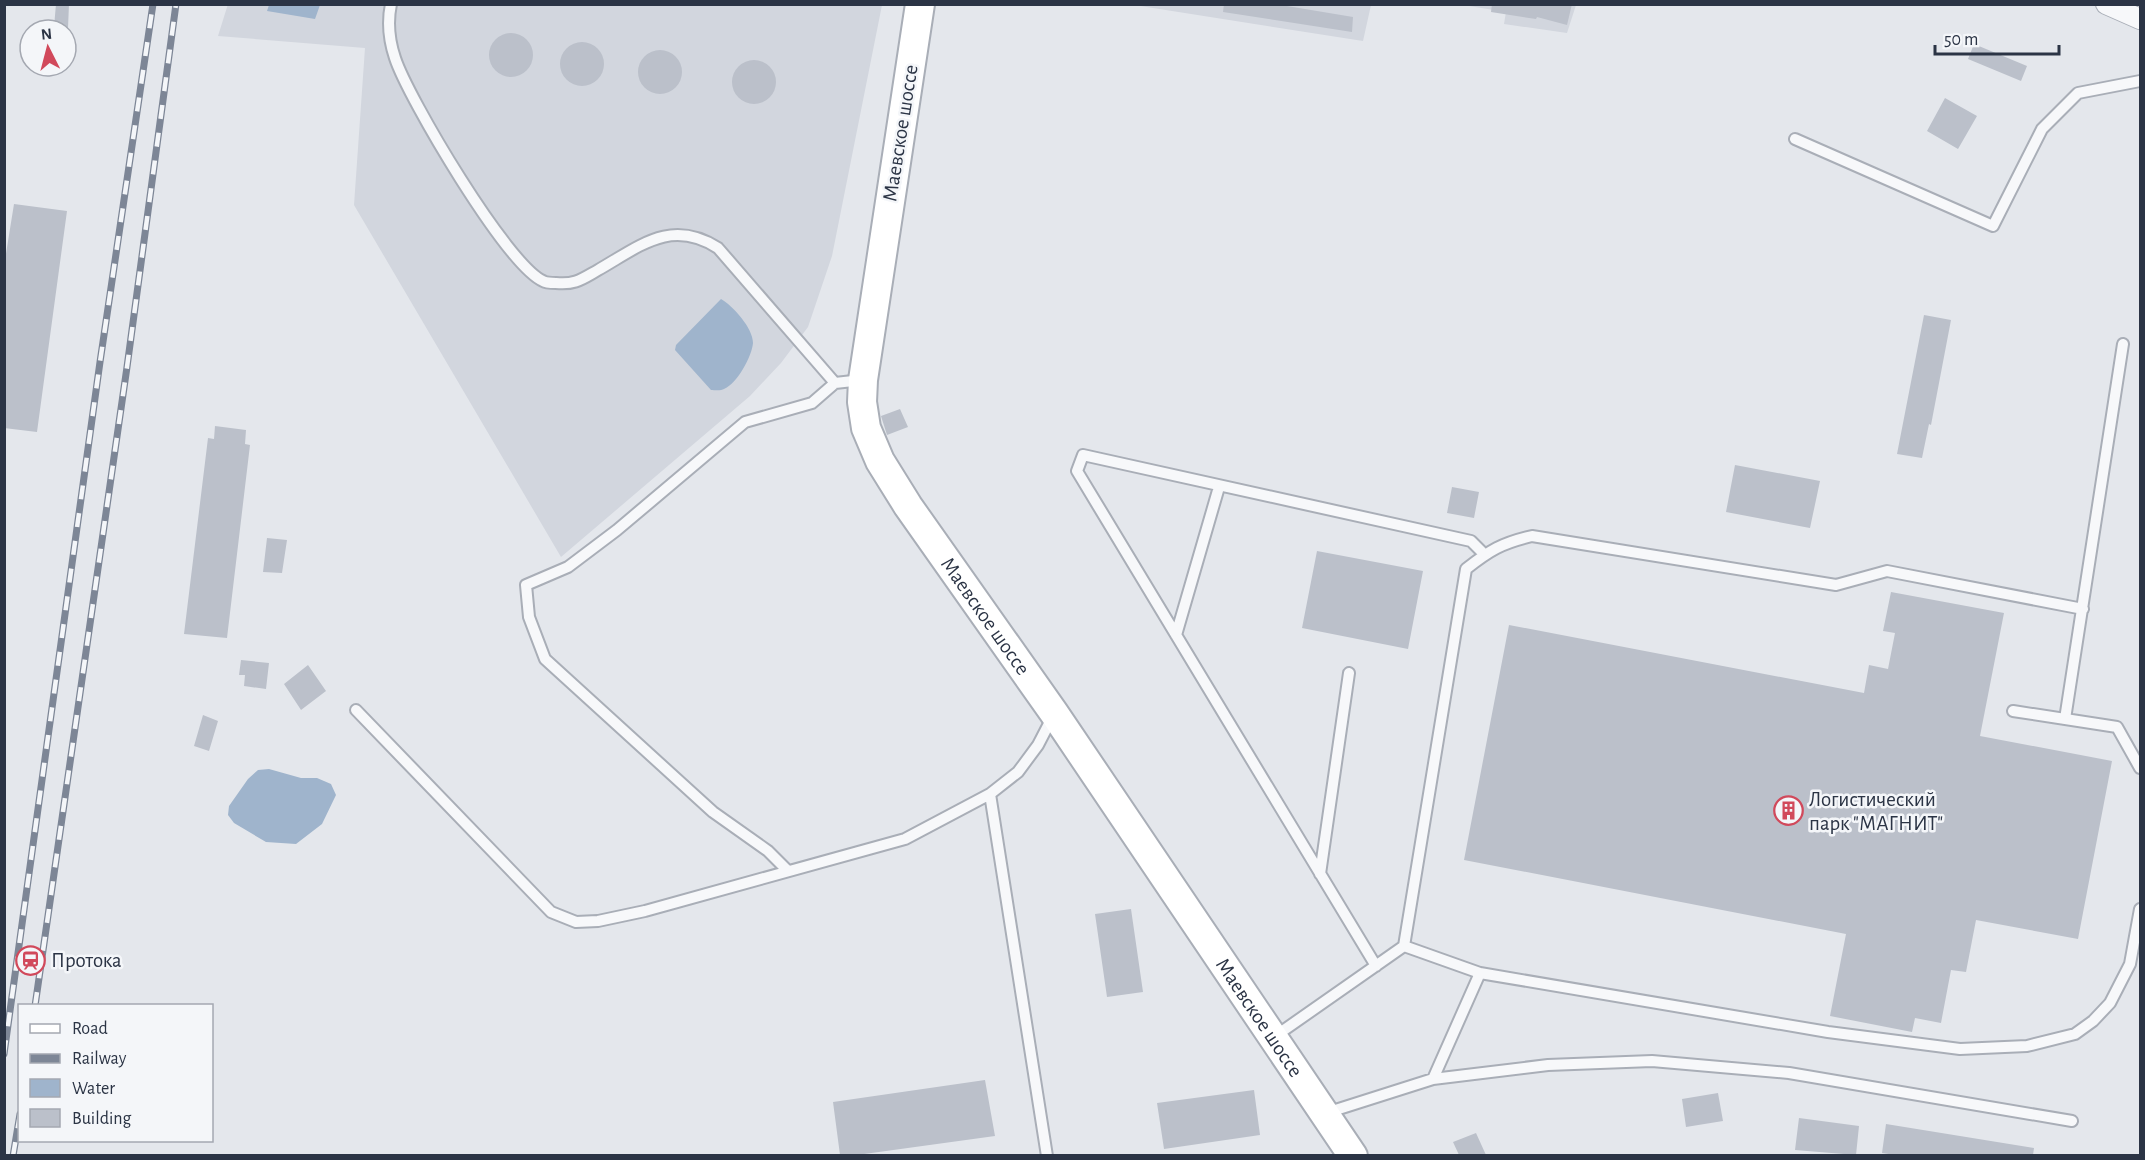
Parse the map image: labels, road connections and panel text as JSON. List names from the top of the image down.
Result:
{
  "streets": {
    "street": ["Маевское шоссе"]
  },
  "places": {
    "building": ["Логистический парк \"МАГНИТ\""],
    "station": ["Протока"]
  },
  "legend": [
    "Road",
    "Railway",
    "Water",
    "Building"
  ],
  "scale_bar": "50 m",
  "north": "top"
}
